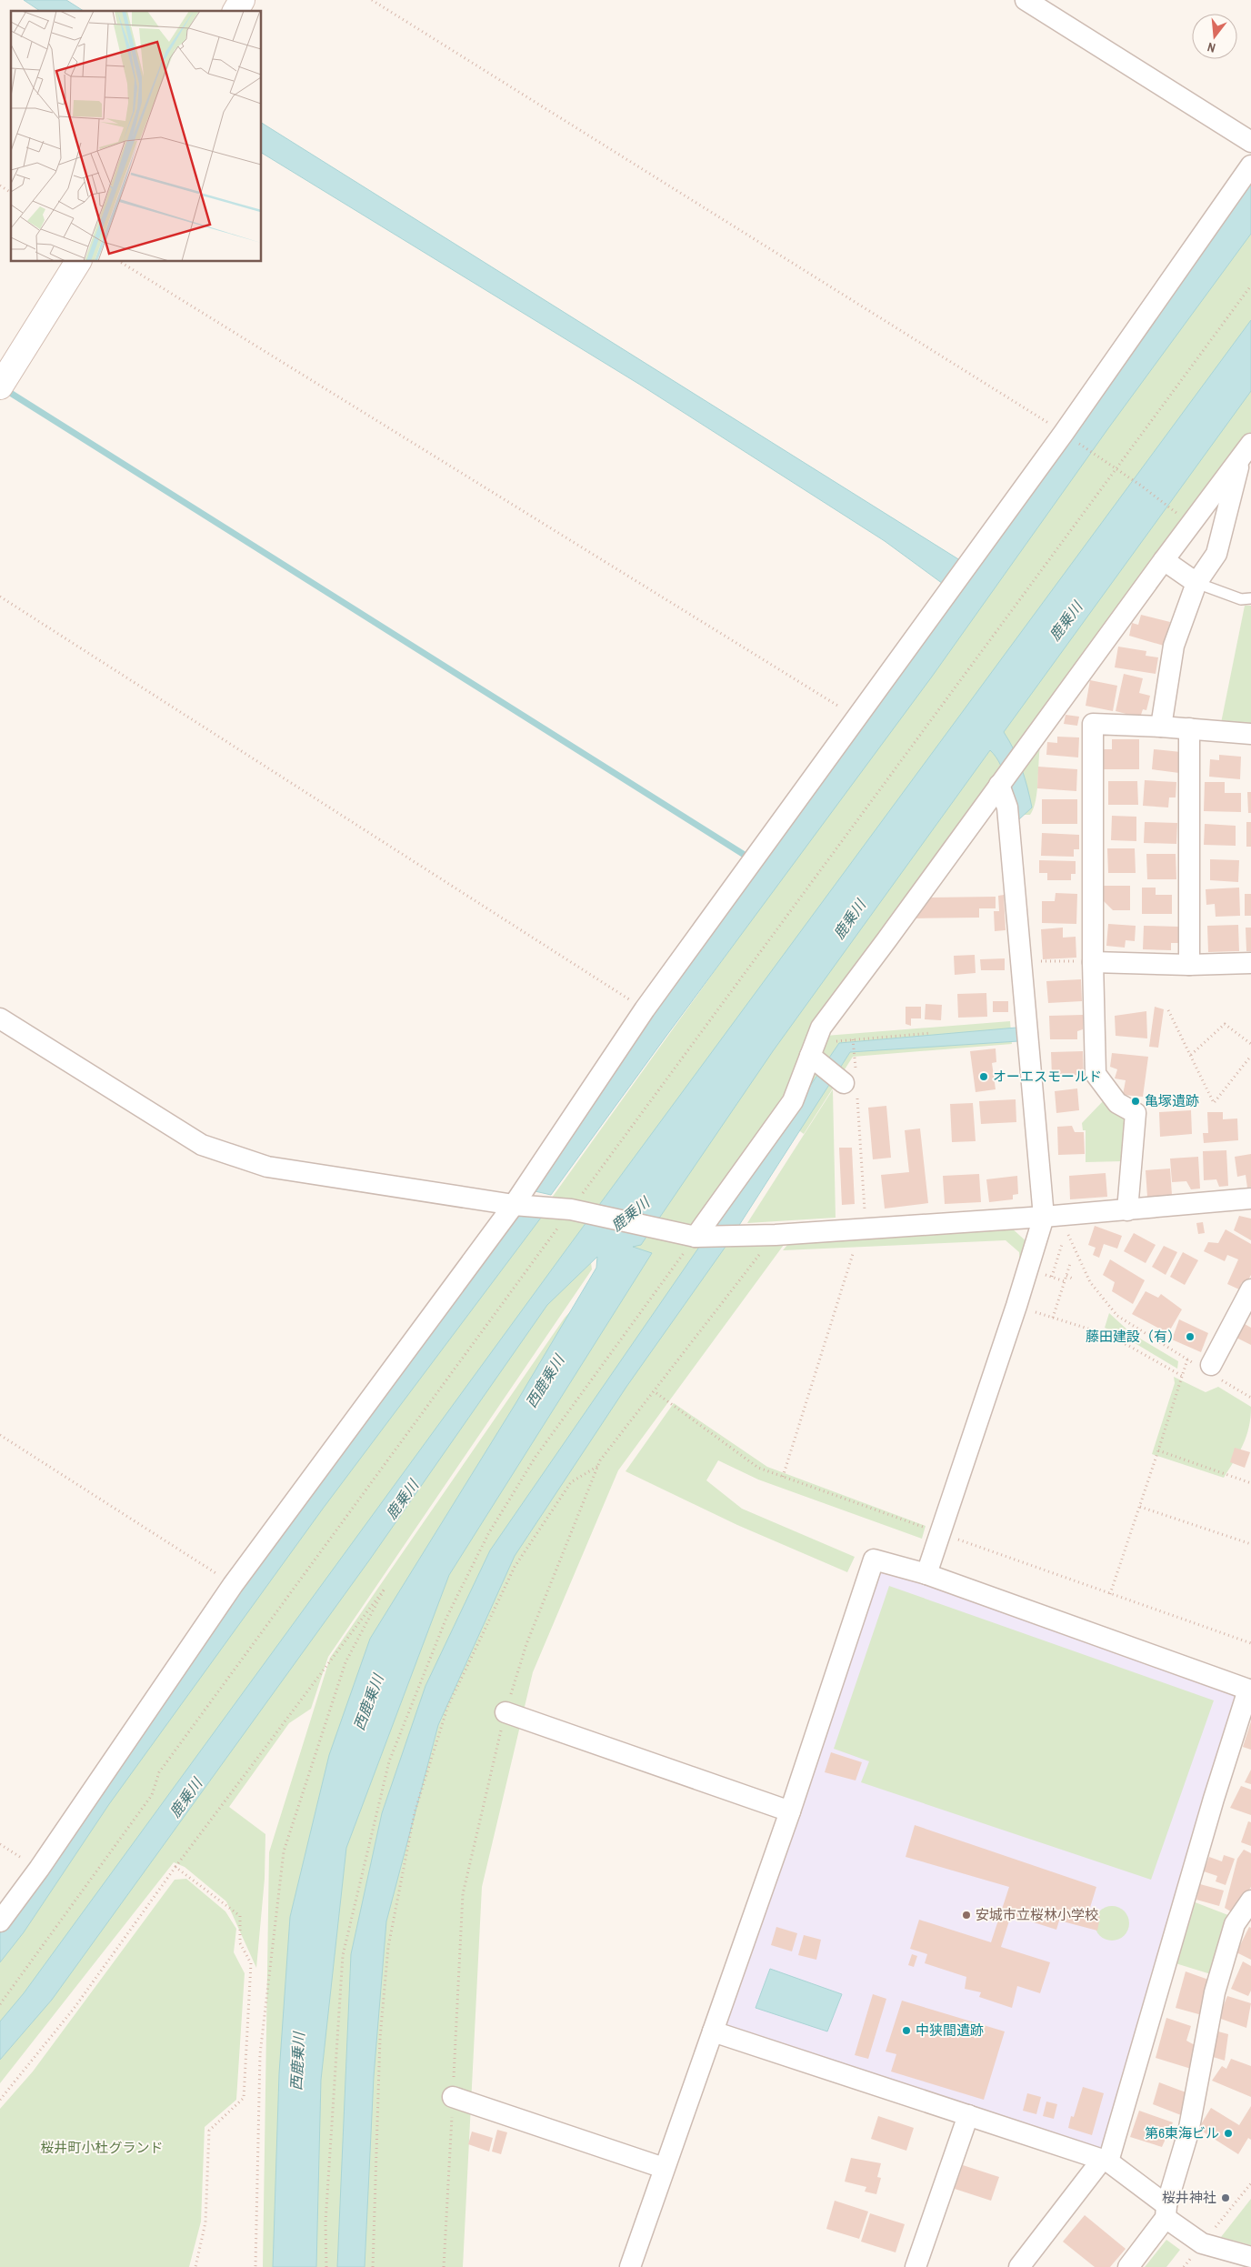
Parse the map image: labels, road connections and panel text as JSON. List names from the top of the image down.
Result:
{
  "water": ["鹿乗川", "西鹿乗川"],
  "parks": ["桜井町小杜グランド"],
  "places": [
    "オーエスモールド",
    "亀塚遺跡",
    "藤田建設（有）",
    "安城市立桜林小学校",
    "中狭間遺跡",
    "第6東海ビル",
    "桜井神社"
  ],
  "north": "bottom"
}
